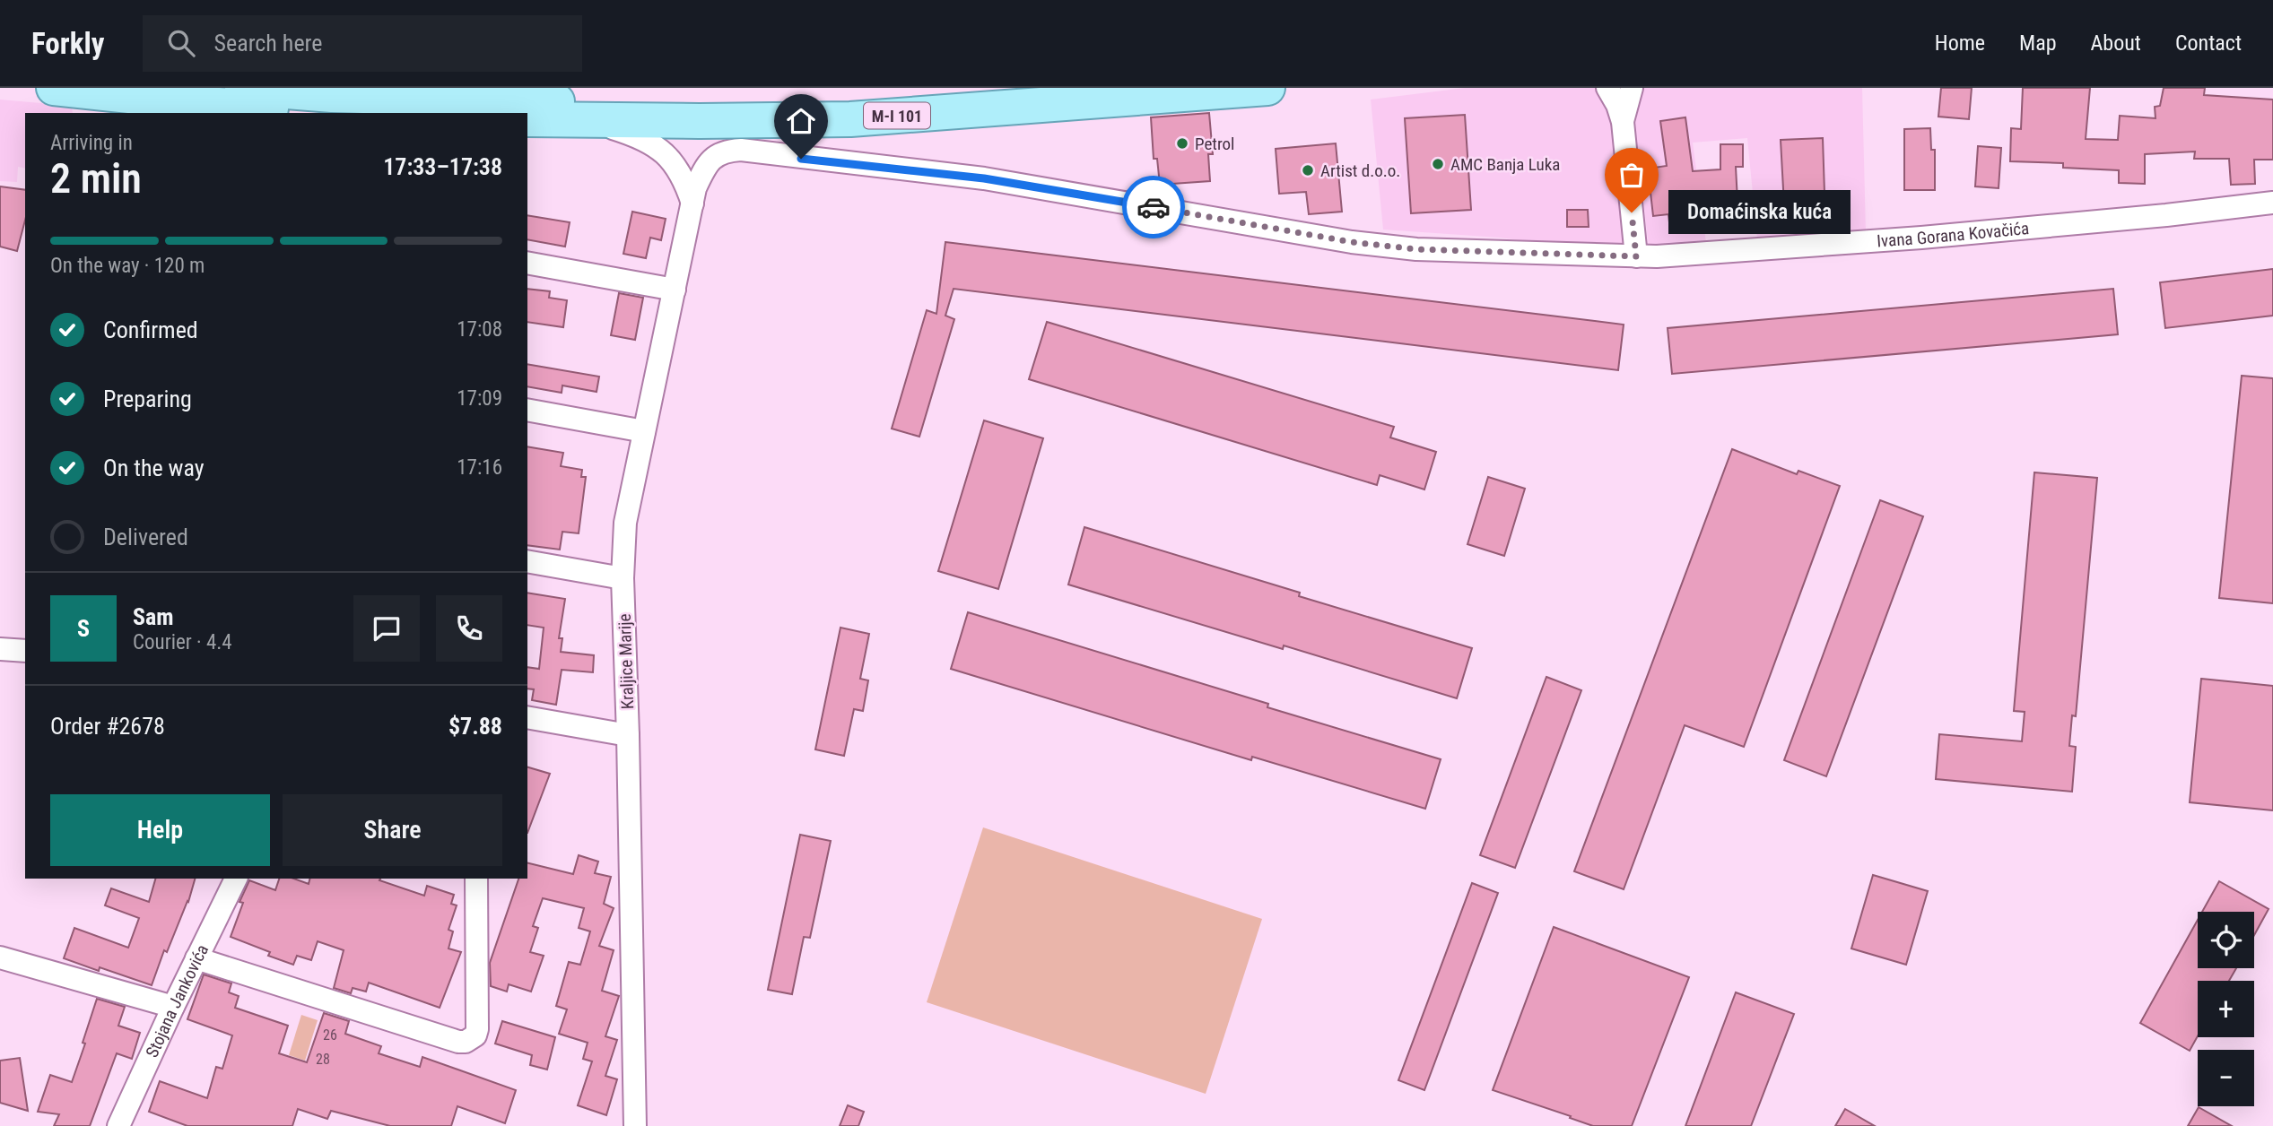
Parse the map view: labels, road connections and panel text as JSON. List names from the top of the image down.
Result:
{
  "streets": {
    "main road": ["M-I 101"],
    "street": ["Ivana Gorana Kovačića", "Kraljice Marije", "Stojana Jankovića"]
  },
  "crossings": [
    ["Ivana Gorana Kovačića", "Kraljice Marije"]
  ],
  "places": [
    "Petrol",
    "AMC Banja Luka",
    "Artist d.o.o.",
    "Domaćinska kuća"
  ],
  "house_numbers": ["26", "28"],
  "page": {
    "header": "Forkly",
    "search": "Search here",
    "nav": [
      "Home",
      "Map",
      "About",
      "Contact"
    ],
    "heading": ["2 min", "Arriving in", "17:33–17:38"],
    "panel": [
      "Sam",
      "Courier · 4.4",
      "Order #2678",
      "$7.88"
    ],
    "bubble": "Domaćinska kuća",
    "bar": "On the way · 120 m",
    "list": [
      ["Confirmed", "17:08"],
      ["Preparing", "17:09"],
      ["On the way", "17:16"],
      "Delivered"
    ],
    "round": "S",
    "buttons": ["Help", "Share"],
    "map_buttons": ["+", "−"]
  }
}
